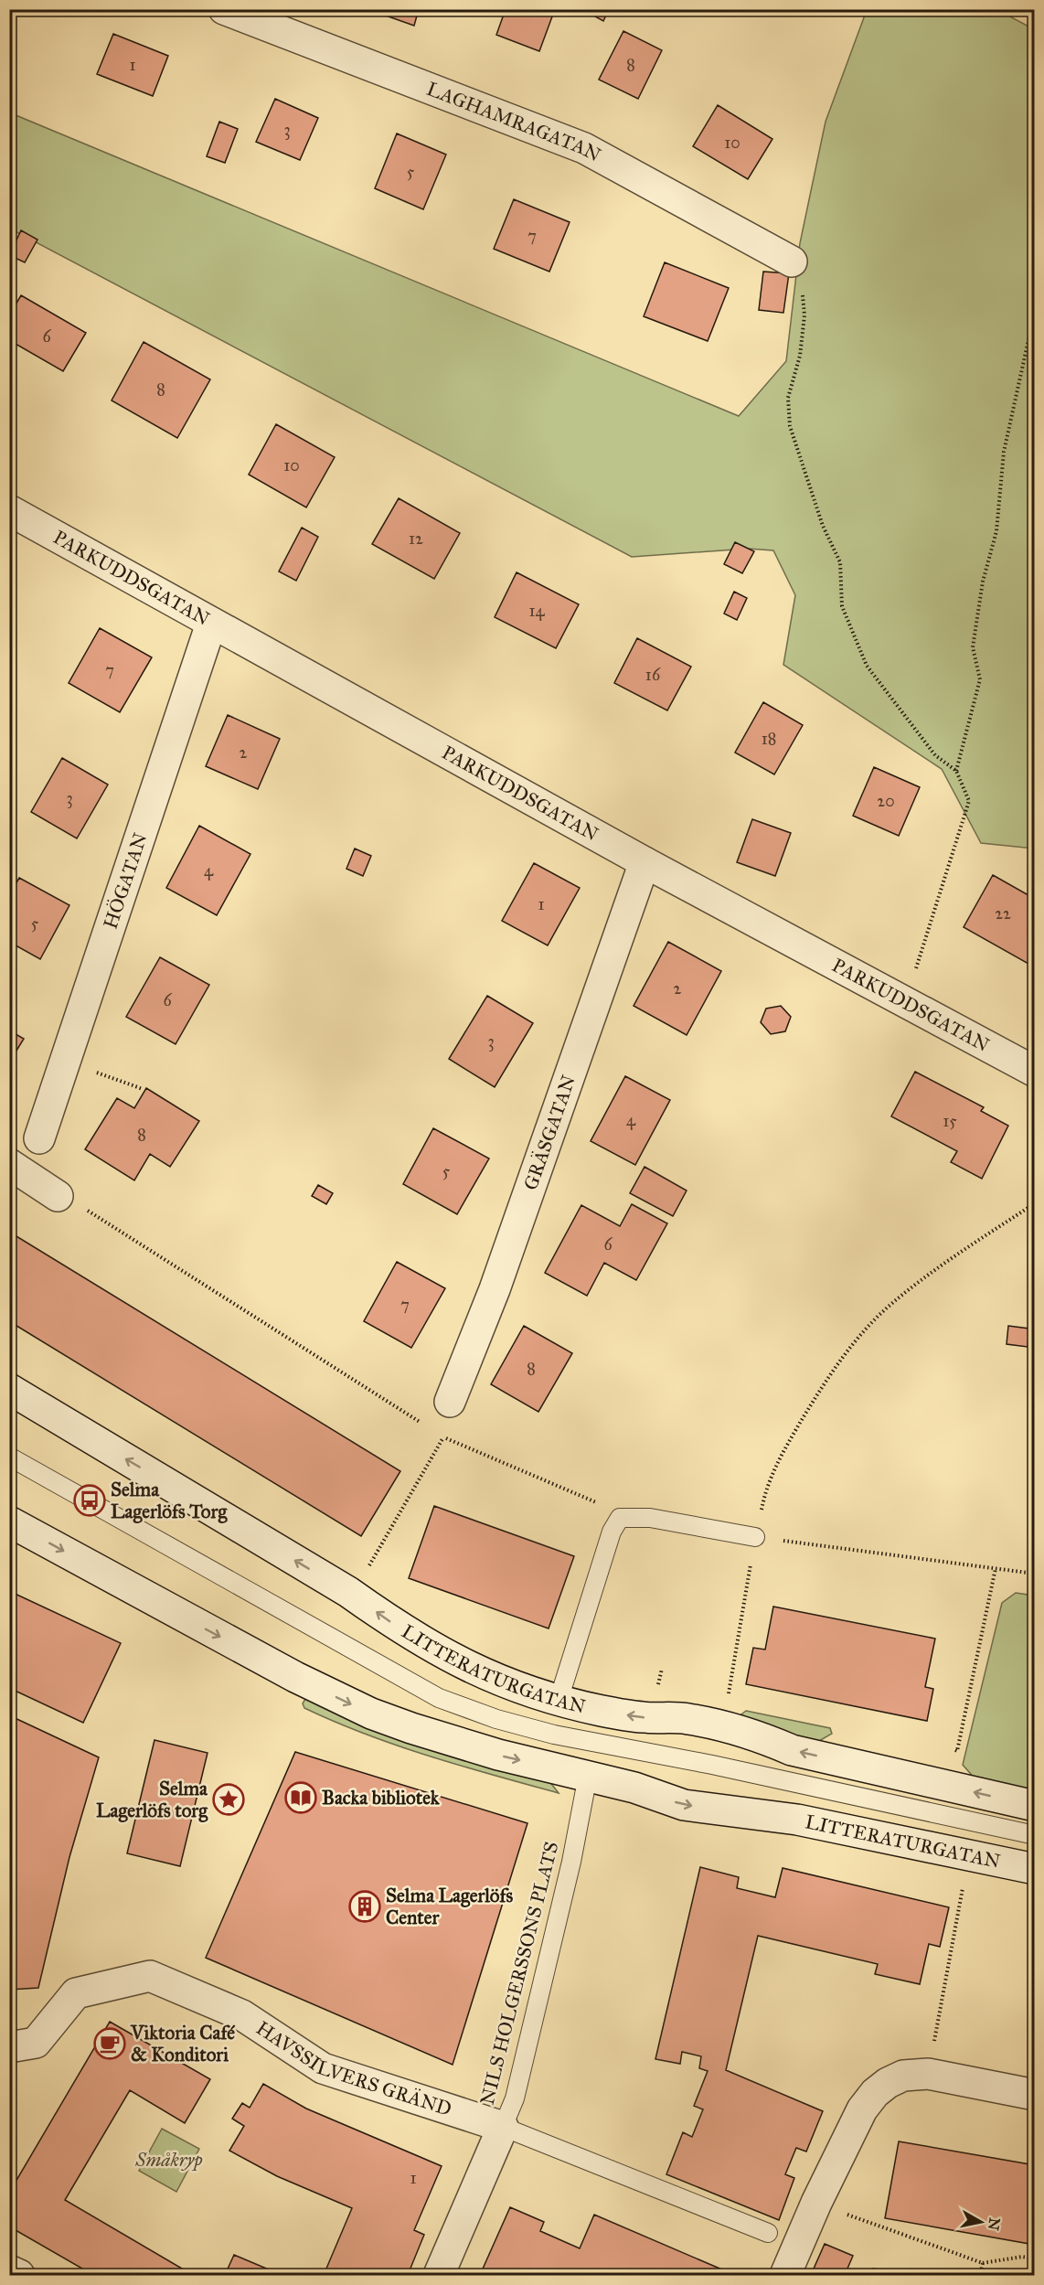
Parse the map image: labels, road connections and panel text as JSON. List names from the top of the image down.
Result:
{
  "streets": {
    "street": [
      "LAGHAMRAGATAN",
      "PARKUDDSGATAN",
      "HÖGATAN",
      "GRÄSGATAN",
      "LITTERATURGATAN",
      "HAVSSILVERS GRÄND"
    ],
    "lane": ["NILS HOLGERSSONS PLATS"]
  },
  "crossings": [
    ["PARKUDDSGATAN", "HÖGATAN"],
    ["PARKUDDSGATAN", "GRÄSGATAN"],
    ["LITTERATURGATAN", "NILS HOLGERSSONS PLATS"],
    ["NILS HOLGERSSONS PLATS", "HAVSSILVERS GRÄND"]
  ],
  "parks": ["Småkryp"],
  "places": {
    "bus stop": ["Selma Lagerlöfs Torg"],
    "library": ["Backa bibliotek"],
    "place": ["Selma Lagerlöfs torg"],
    "building": ["Selma Lagerlöfs Center"],
    "cafe": ["Viktoria Café & Konditori"]
  },
  "house_numbers": [
    "1",
    "8",
    "3",
    "10",
    "5",
    "7",
    "6",
    "8",
    "10",
    "12",
    "14",
    "7",
    "16",
    "18",
    "2",
    "3",
    "20",
    "4",
    "1",
    "22",
    "5",
    "2",
    "6",
    "3",
    "4",
    "15",
    "8",
    "5",
    "6",
    "7",
    "8",
    "1"
  ],
  "north": "right"
}
